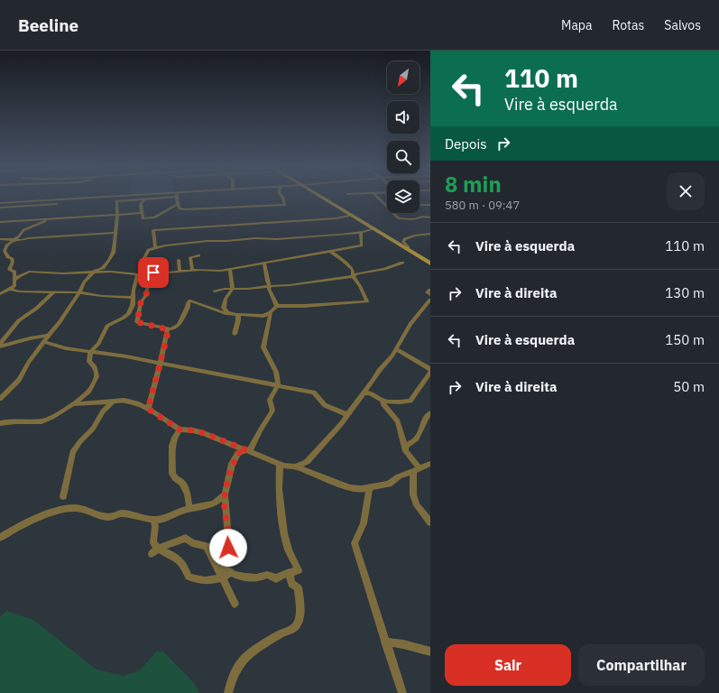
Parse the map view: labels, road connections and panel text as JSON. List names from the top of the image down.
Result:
{
  "north": "bottom left",
  "page": {
    "header": "Beeline",
    "nav": ["Mapa", "Rotas", "Salvos"],
    "turn": ["110 m", "Vire à esquerda"],
    "then": "Depois",
    "heading": ["8 min", "580 m · 09:47"],
    "list": [
      {
        "name": "Vire à esquerda",
        "value": "110 m"
      },
      {
        "name": "Vire à direita",
        "value": "130 m"
      },
      {
        "name": "Vire à esquerda",
        "value": "150 m"
      },
      {
        "name": "Vire à direita",
        "value": "50 m"
      }
    ],
    "buttons": ["Sair", "Compartilhar"]
  }
}
